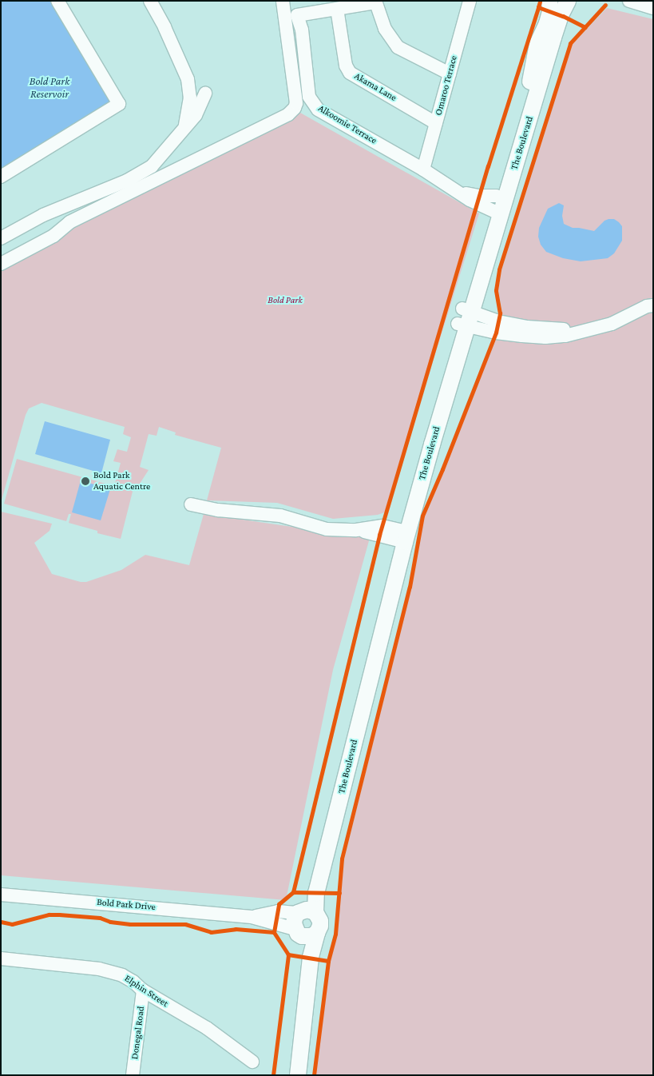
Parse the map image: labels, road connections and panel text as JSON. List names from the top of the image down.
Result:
{
  "streets": {
    "main road": ["The Boulevard"],
    "street": [
      "Omaroo Terrace",
      "Akama Lane",
      "Alkoomie Terrace",
      "Bold Park Drive",
      "Elphin Street",
      "Donegal Road"
    ]
  },
  "crossings": [
    ["Omaroo Terrace", "Akama Lane"],
    ["Omaroo Terrace", "Alkoomie Terrace"],
    ["Akama Lane", "Alkoomie Terrace"],
    ["Alkoomie Terrace", "The Boulevard"],
    ["The Boulevard", "Bold Park Drive"],
    ["Elphin Street", "Donegal Road"]
  ],
  "water": ["Bold Park Reservoir"],
  "parks": ["Bold Park"],
  "places": ["Bold Park Aquatic Centre"]
}
